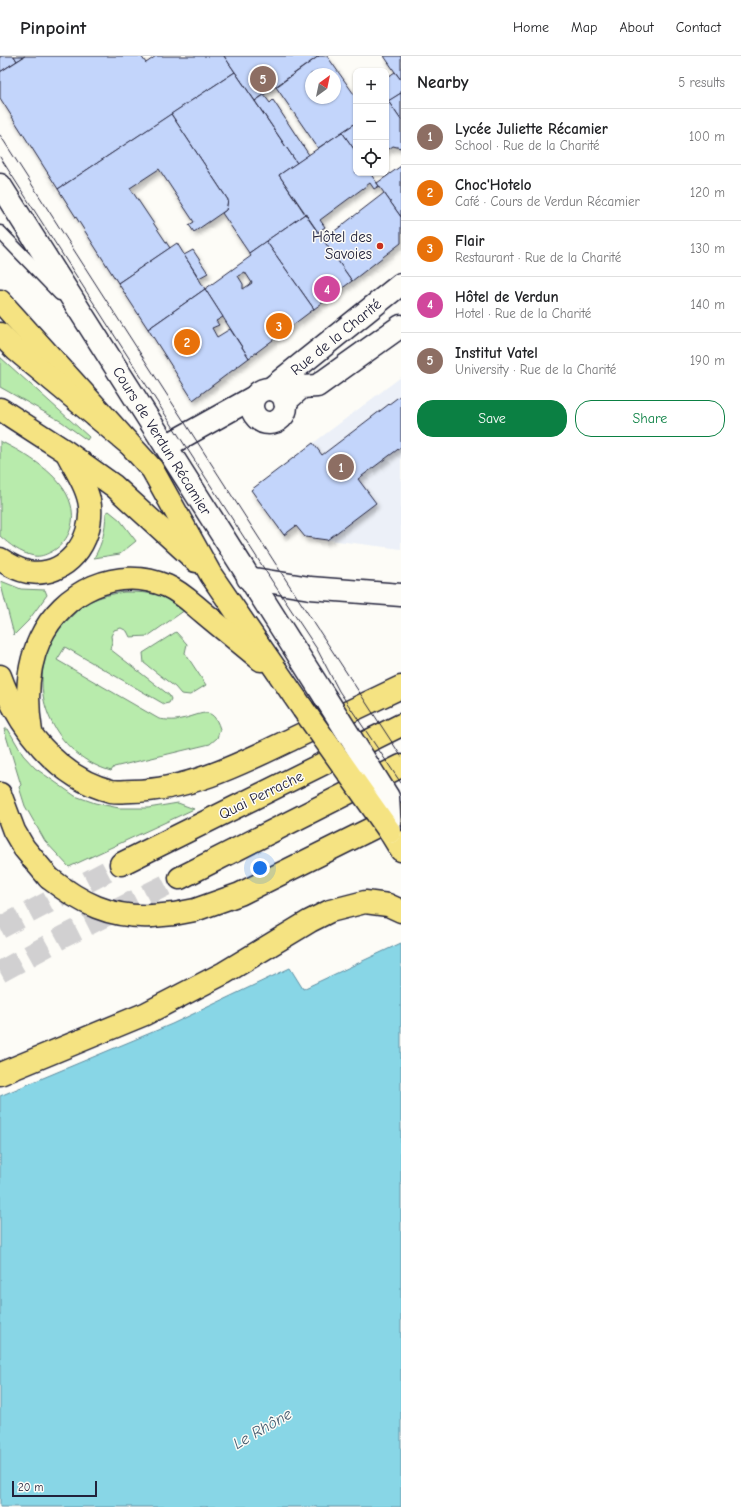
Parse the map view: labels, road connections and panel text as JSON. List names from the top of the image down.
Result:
{
  "streets": {
    "main road": ["Quai Perrache"],
    "street": ["Rue de la Charité", "Cours de Verdun Récamier"]
  },
  "crossings": [
    ["Rue de la Charité", "Cours de Verdun Récamier"]
  ],
  "water": ["Le Rhône"],
  "places": ["Hôtel des Savoies"],
  "scale_bar": "20 m",
  "north": "top right",
  "page": {
    "header": "Pinpoint",
    "nav": [
      "Home",
      "Map",
      "About",
      "Contact"
    ],
    "heading": ["Nearby", "5 results"],
    "pins": [
      "5",
      "4",
      "3",
      "2",
      "1"
    ],
    "map_buttons": ["+", "−"],
    "list": [
      {
        "mark": "1",
        "name": "Lycée Juliette Récamier",
        "note": "School · Rue de la Charité",
        "value": "100 m"
      },
      {
        "mark": "2",
        "name": "Choc'Hotelo",
        "note": "Café · Cours de Verdun Récamier",
        "value": "120 m"
      },
      {
        "mark": "3",
        "name": "Flair",
        "note": "Restaurant · Rue de la Charité",
        "value": "130 m"
      },
      {
        "mark": "4",
        "name": "Hôtel de Verdun",
        "note": "Hotel · Rue de la Charité",
        "value": "140 m"
      },
      {
        "mark": "5",
        "name": "Institut Vatel",
        "note": "University · Rue de la Charité",
        "value": "190 m"
      }
    ],
    "buttons": ["Save", "Share"],
    "scale": "20 m"
  }
}
